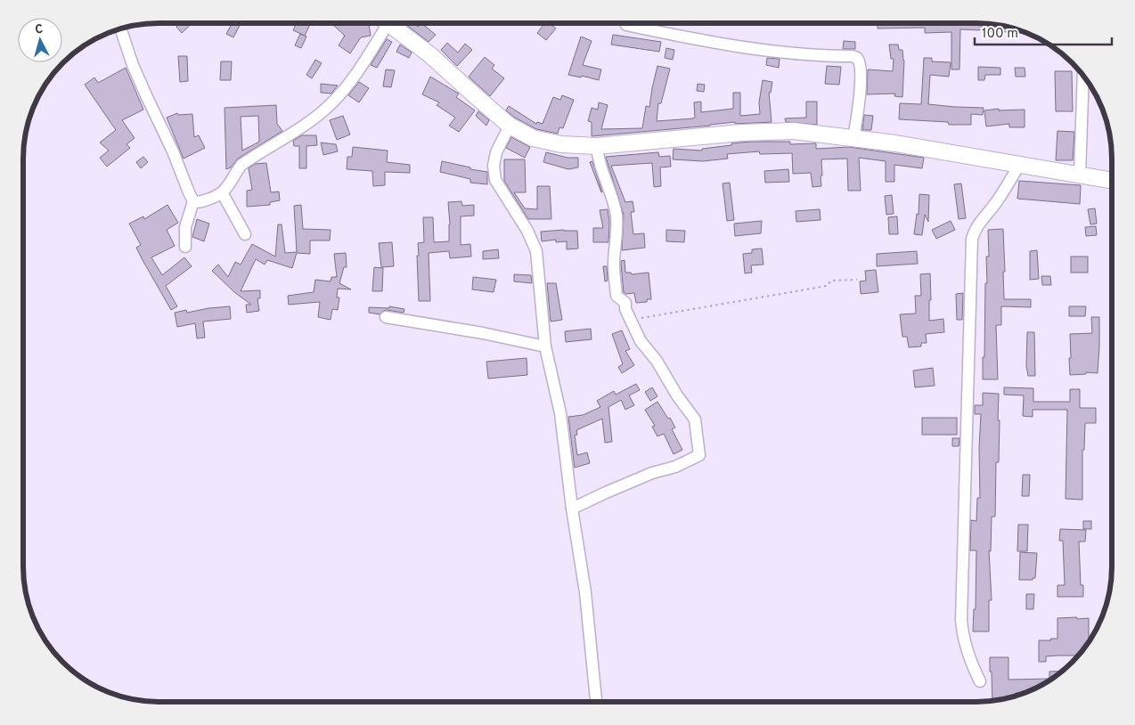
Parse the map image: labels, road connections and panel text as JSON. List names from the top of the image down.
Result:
{
  "scale_bar": "100 m",
  "north": "top"
}
